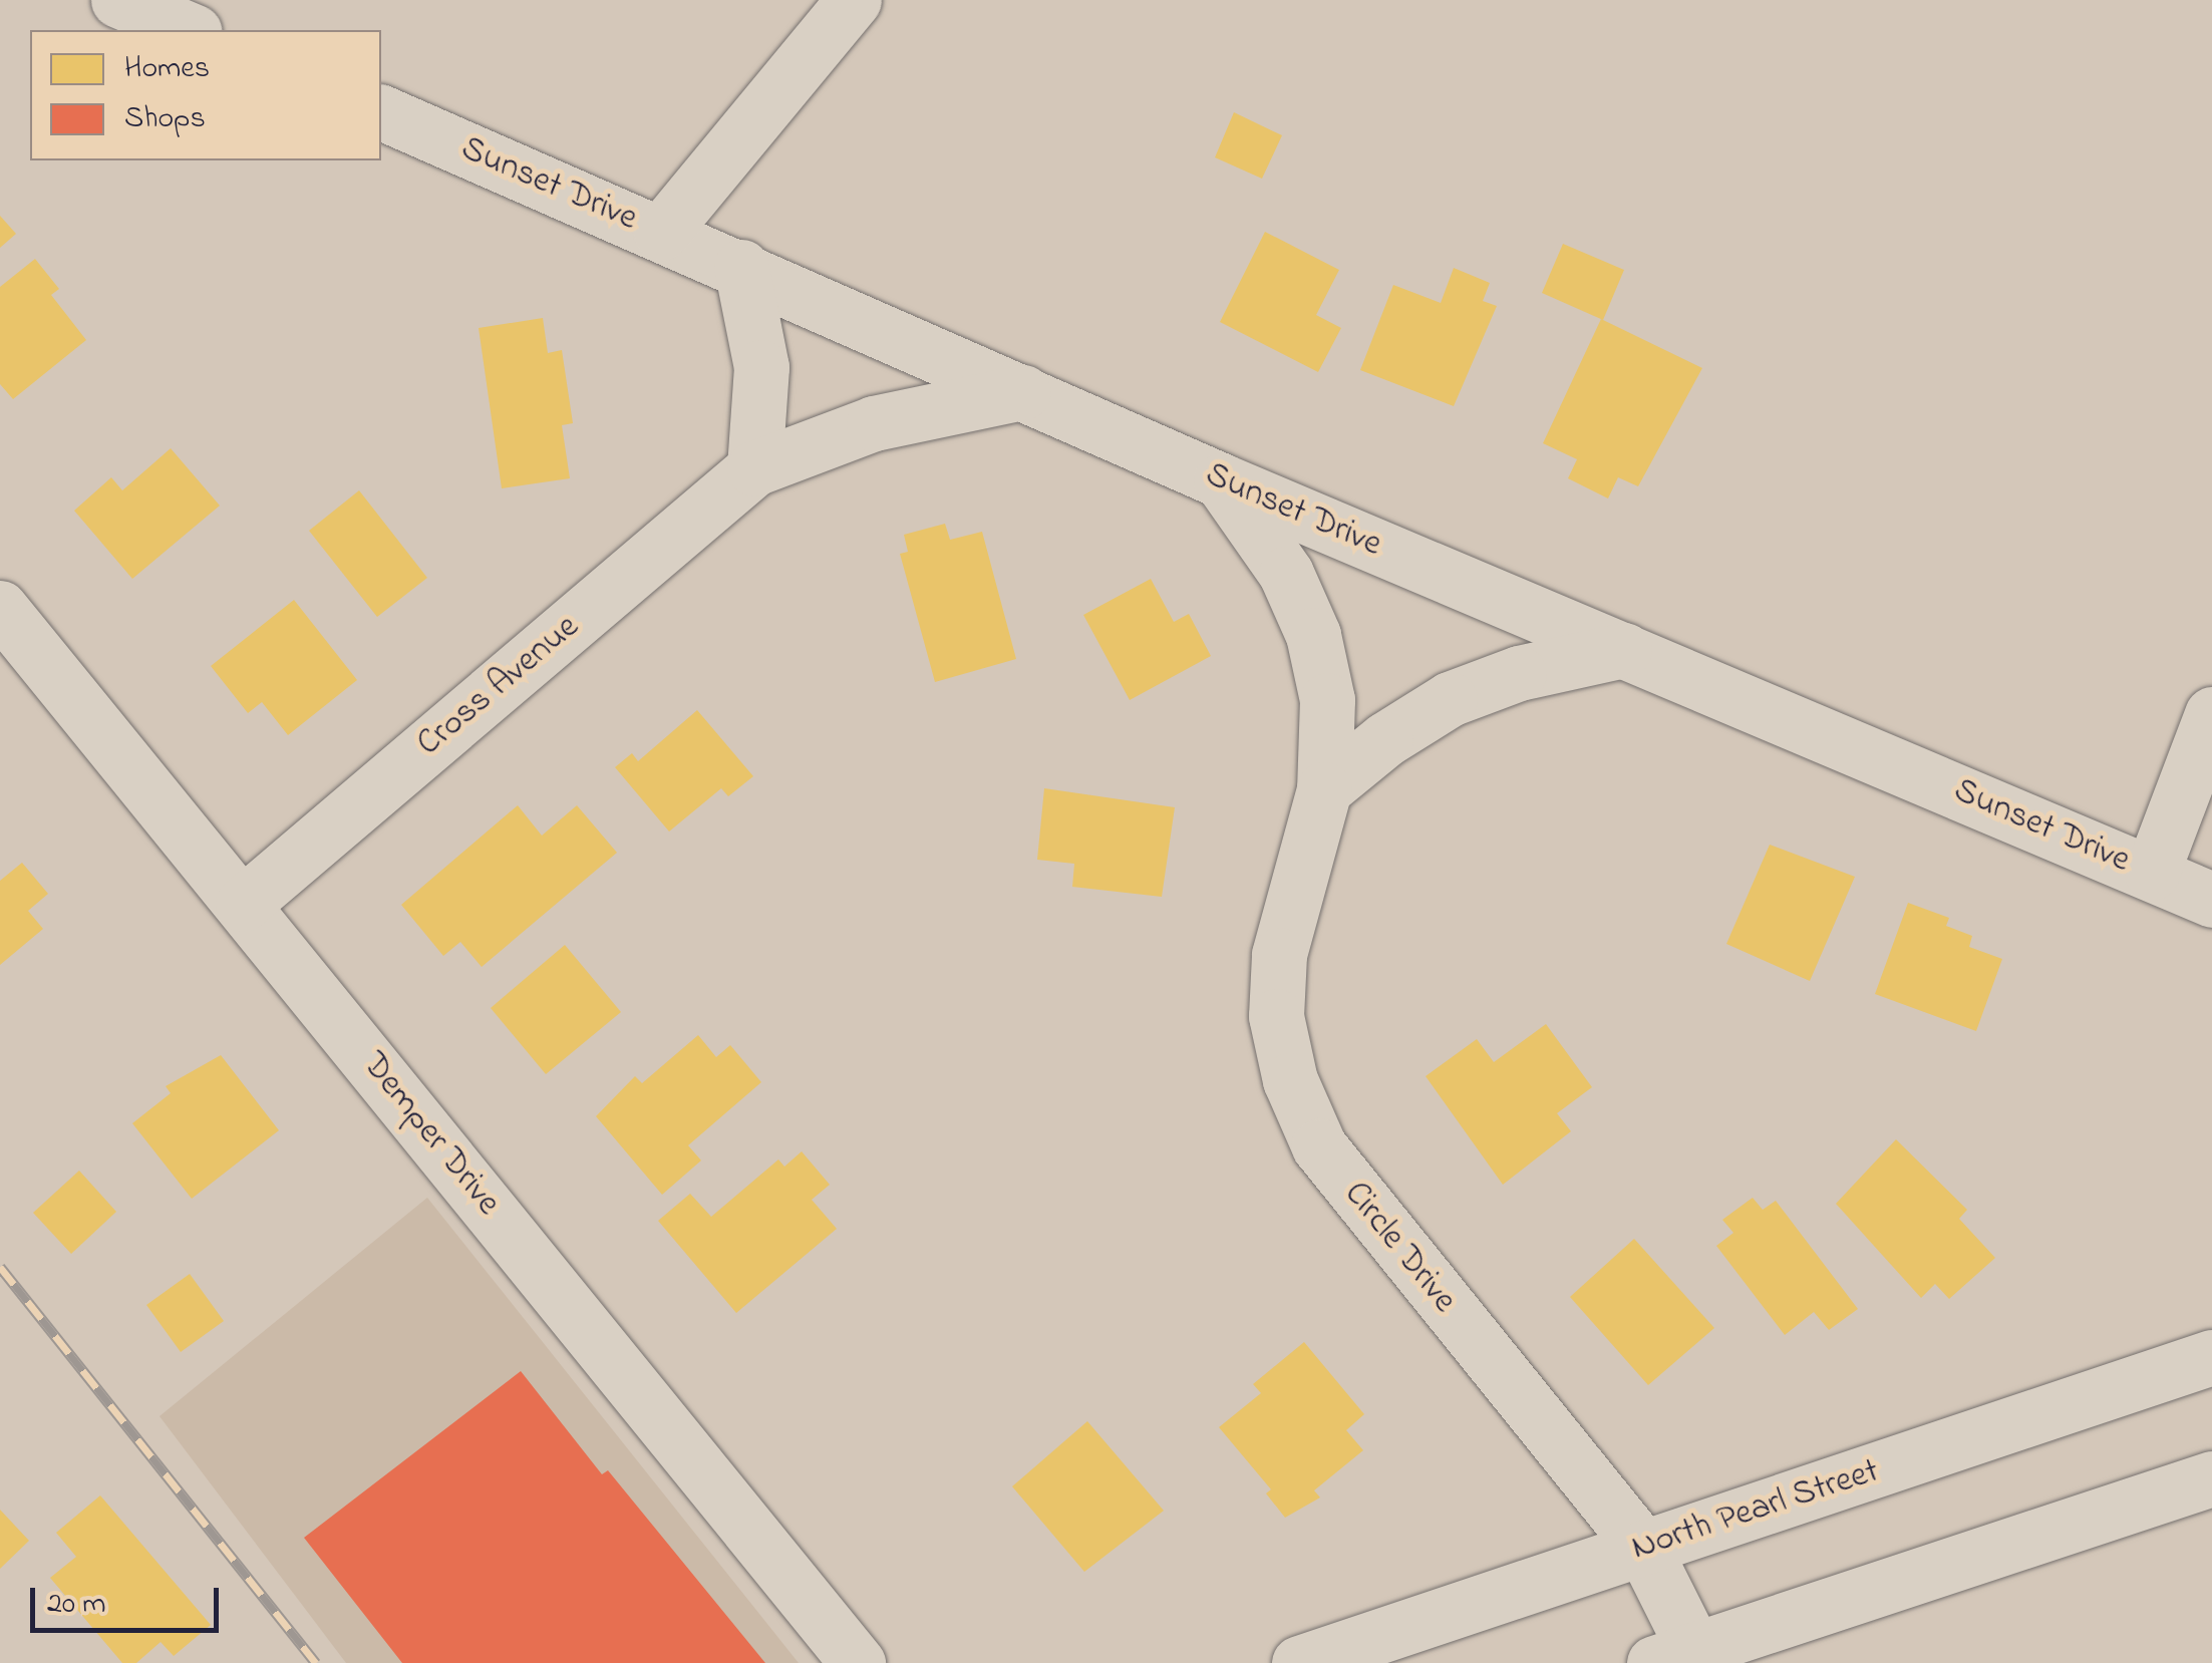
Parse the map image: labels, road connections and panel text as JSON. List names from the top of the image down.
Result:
{
  "streets": {
    "street": [
      "Sunset Drive",
      "Cross Avenue",
      "Demper Drive",
      "Circle Drive",
      "North Pearl Street"
    ]
  },
  "crossings": [
    ["Sunset Drive", "Cross Avenue"],
    ["Sunset Drive", "Circle Drive"],
    ["Cross Avenue", "Demper Drive"],
    ["Circle Drive", "North Pearl Street"]
  ],
  "legend": ["Homes", "Shops"],
  "scale_bar": "20 m"
}
